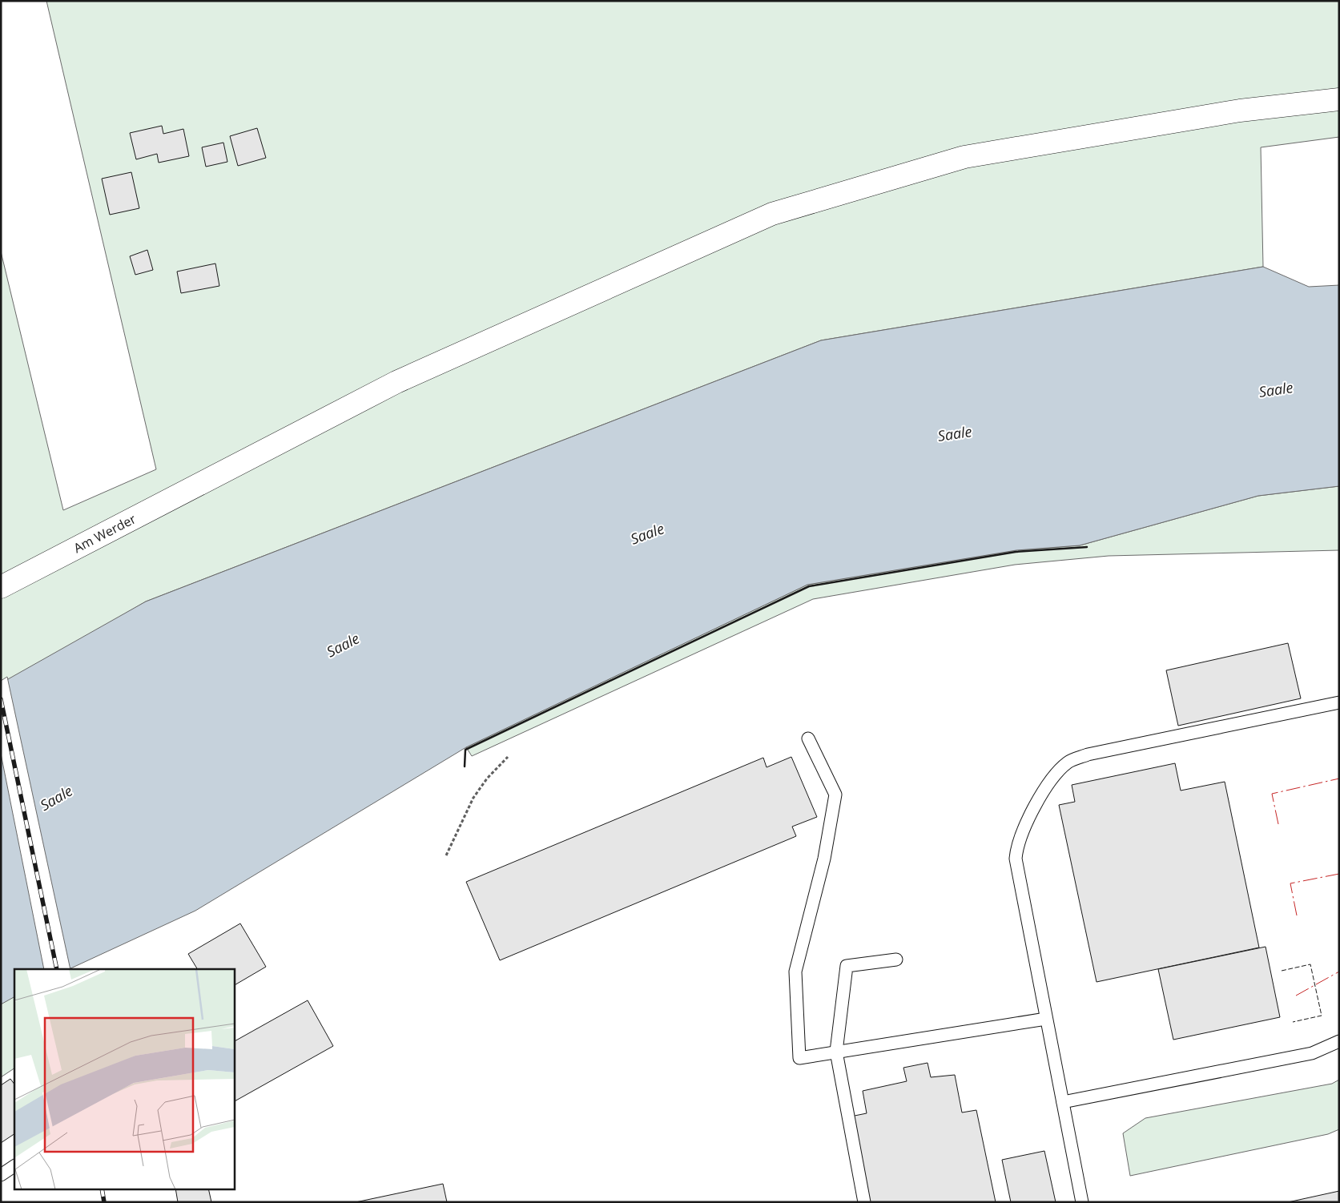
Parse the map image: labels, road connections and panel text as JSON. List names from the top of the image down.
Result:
{
  "streets": {
    "street": ["Am Werder"]
  },
  "water": ["Saale"]
}
